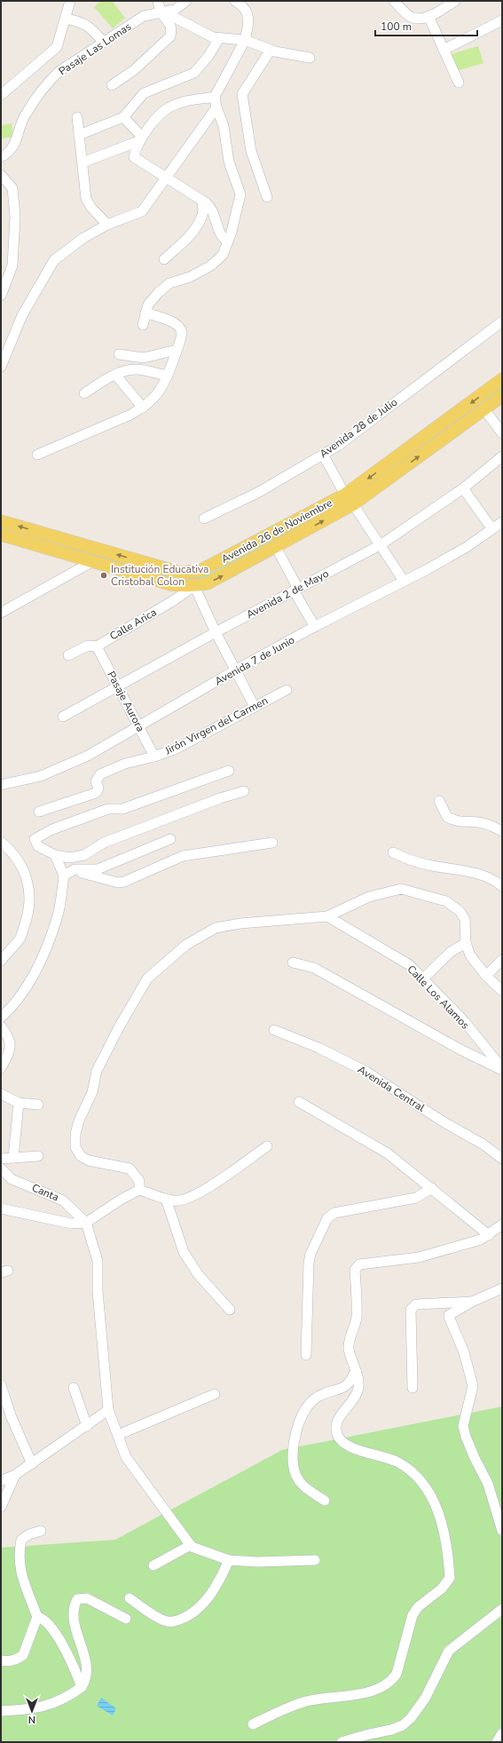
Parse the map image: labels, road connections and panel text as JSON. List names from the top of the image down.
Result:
{
  "streets": {
    "main road": ["Avenida 26 de Noviembre"],
    "street": [
      "Pasaje Las Lomas",
      "Avenida 28 de Julio",
      "Avenida 2 de Mayo",
      "Calle Arica",
      "Avenida 7 de Junio",
      "Pasaje Aurora",
      "Jirón Virgen del Carmen",
      "Calle Los Alamos",
      "Avenida Central",
      "Canta"
    ]
  },
  "crossings": [
    ["Avenida 26 de Noviembre", "Calle Arica"],
    ["Avenida 2 de Mayo", "Pasaje Aurora"],
    ["Calle Arica", "Pasaje Aurora"],
    ["Avenida 7 de Junio", "Pasaje Aurora"],
    ["Pasaje Aurora", "Jirón Virgen del Carmen"]
  ],
  "places": ["Institución Educativa Cristobal Colon"],
  "scale_bar": "100 m",
  "north": "bottom"
}
